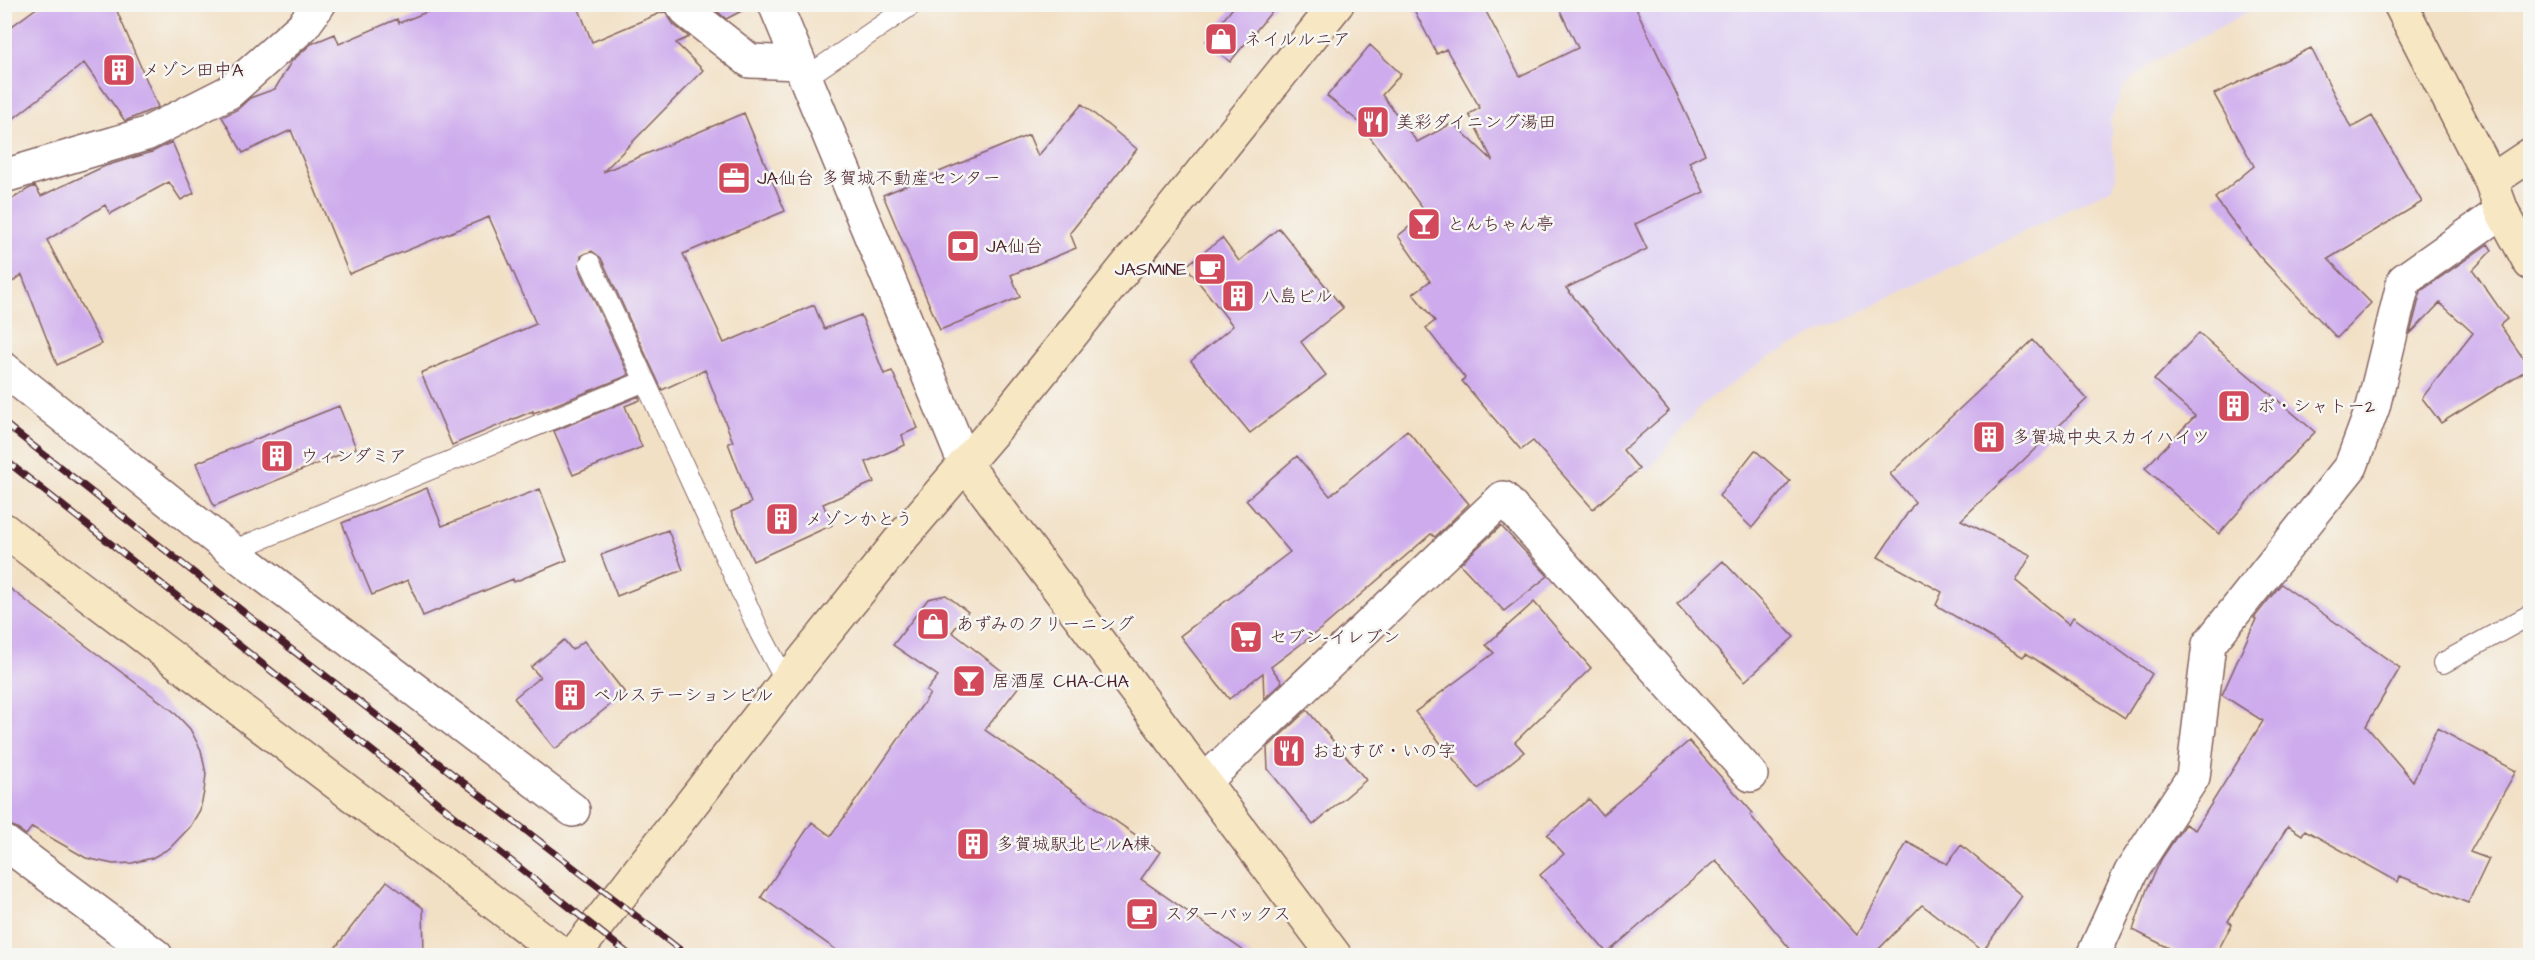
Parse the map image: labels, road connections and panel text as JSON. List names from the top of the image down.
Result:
{
  "places": {
    "shop": ["ネイルルニア", "あずみのクリーニング"],
    "building": [
      "メゾン田中A",
      "八島ビル",
      "ボ・シャトー2",
      "多賀城中央スカイハイツ",
      "ウィンダミア",
      "メゾンかとう",
      "ベルステーションビル",
      "多賀城駅北ビルA棟"
    ],
    "restaurant": ["美彩ダイニング湯田", "おむすび・いの字"],
    "office": ["JA仙台 多賀城不動産センター"],
    "bar": ["とんちゃん亭", "居酒屋 CHA-CHA"],
    "bank": ["JA仙台"],
    "cafe": ["JASMINE", "スターバックス"],
    "supermarket": ["セブン-イレブン"]
  }
}
